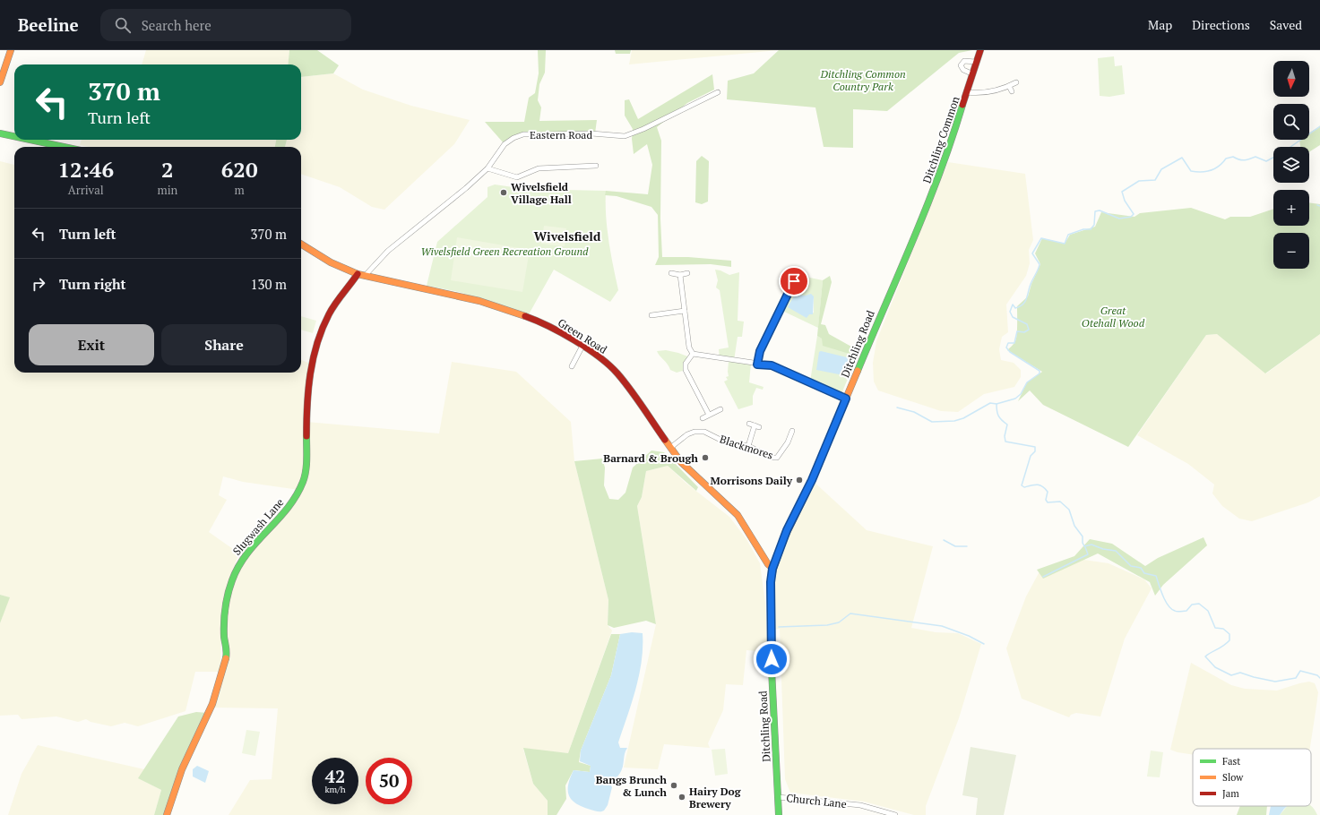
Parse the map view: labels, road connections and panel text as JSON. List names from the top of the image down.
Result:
{
  "streets": {
    "street": [
      "Eastern Road",
      "Ditchling Common",
      "Green Road",
      "Ditchling Road",
      "Blackmores",
      "Slugwash Lane",
      "Church Lane"
    ]
  },
  "crossings": [
    ["Eastern Road", "Green Road"],
    ["Ditchling Common", "Ditchling Road"],
    ["Green Road", "Ditchling Road"],
    ["Green Road", "Blackmores"],
    ["Green Road", "Slugwash Lane"],
    ["Ditchling Road", "Church Lane"]
  ],
  "districts": ["Wivelsfield"],
  "parks": ["Ditchling Common Country Park", "Wivelsfield Green Recreation Ground", "Great Otehall Wood"],
  "places": [
    "Wivelsfield Village Hall",
    "Barnard & Brough",
    "Morrisons Daily",
    "Bangs Brunch & Lunch",
    "Hairy Dog Brewery"
  ],
  "legend": ["Fast", "Slow", "Jam"],
  "north": "bottom",
  "page": {
    "header": "Beeline",
    "search": "Search here",
    "nav": ["Map", "Directions", "Saved"],
    "map_buttons": ["+", "−"],
    "turn": ["370 m", "Turn left"],
    "eta": [
      "12:46",
      "Arrival",
      "2",
      "min",
      "620",
      "m"
    ],
    "list": [
      {
        "name": "Turn left",
        "value": "370 m"
      },
      {
        "name": "Turn right",
        "value": "130 m"
      }
    ],
    "buttons": ["Exit", "Share"],
    "speed": "42 km/h",
    "limit": "50"
  }
}
